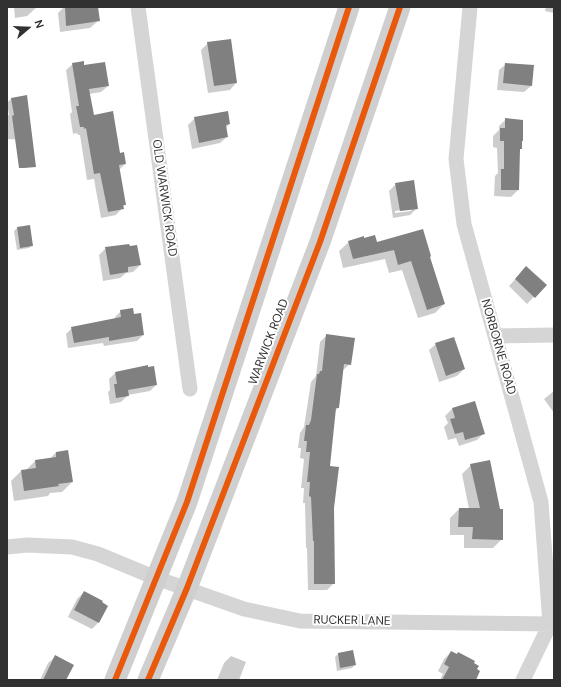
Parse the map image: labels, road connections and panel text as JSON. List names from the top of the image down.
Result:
{
  "streets": {
    "main road": ["WARWICK ROAD"],
    "street": ["OLD WARWICK ROAD", "NORBORNE ROAD", "RUCKER LANE"]
  },
  "crossings": [
    ["WARWICK ROAD", "RUCKER LANE"],
    ["NORBORNE ROAD", "RUCKER LANE"]
  ],
  "north": "right"
}
